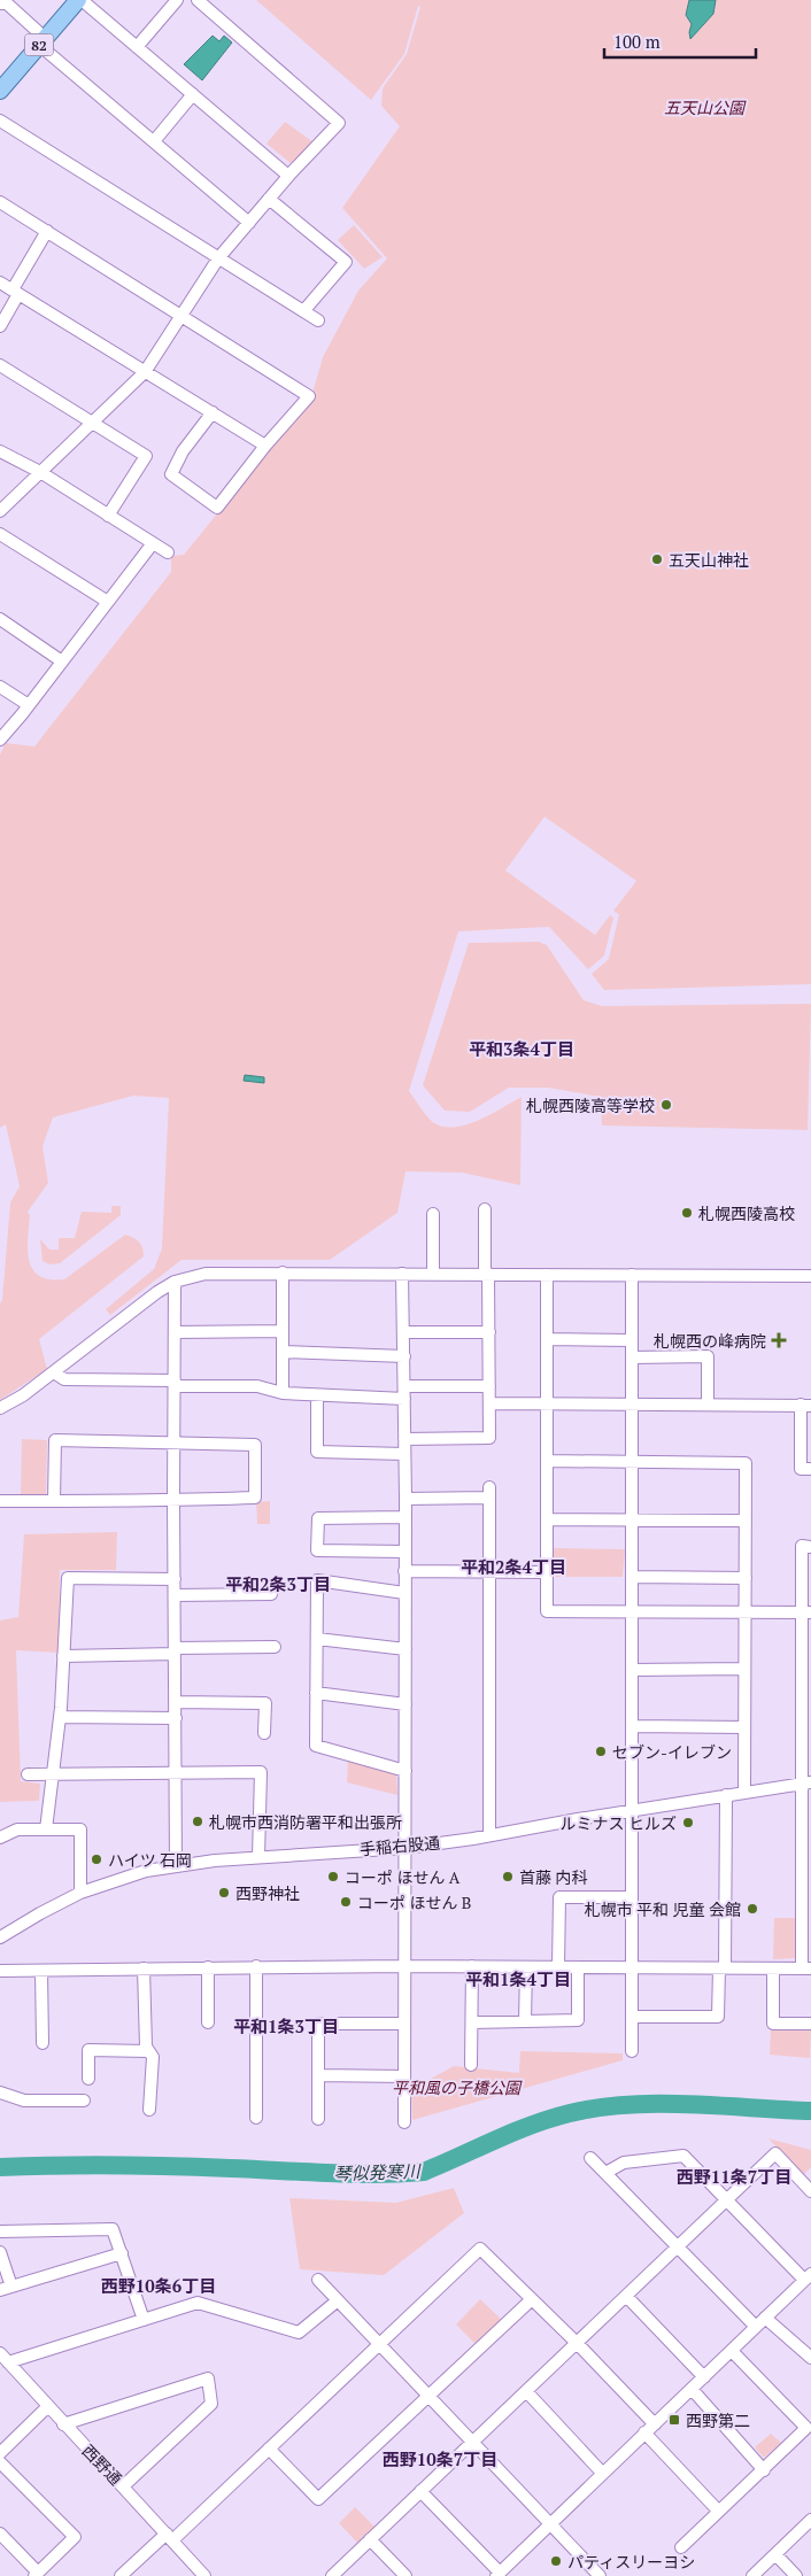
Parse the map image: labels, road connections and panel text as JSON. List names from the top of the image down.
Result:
{
  "streets": {
    "main road": ["82"],
    "street": ["手稲右股通", "西野通"]
  },
  "districts": [
    "平和3条4丁目",
    "平和2条4丁目",
    "平和2条3丁目",
    "平和1条4丁目",
    "平和1条3丁目",
    "西野11条7丁目",
    "西野10条6丁目",
    "西野10条7丁目"
  ],
  "water": ["琴似発寒川"],
  "parks": ["五天山公園", "平和風の子橋公園"],
  "places": {
    "other": [
      "五天山神社",
      "札幌西陵高等学校",
      "札幌西陵高校",
      "セブン-イレブン",
      "札幌市西消防署平和出張所",
      "ルミナス ヒルズ",
      "ハイツ 石岡",
      "コーポ ほせん A",
      "首藤 内科",
      "西野神社",
      "コーポ ほせん B",
      "札幌市 平和 児童 会館",
      "パティスリーヨシ"
    ],
    "health": ["札幌西の峰病院"],
    "transit": ["西野第二"]
  },
  "scale_bar": "100 m"
}
